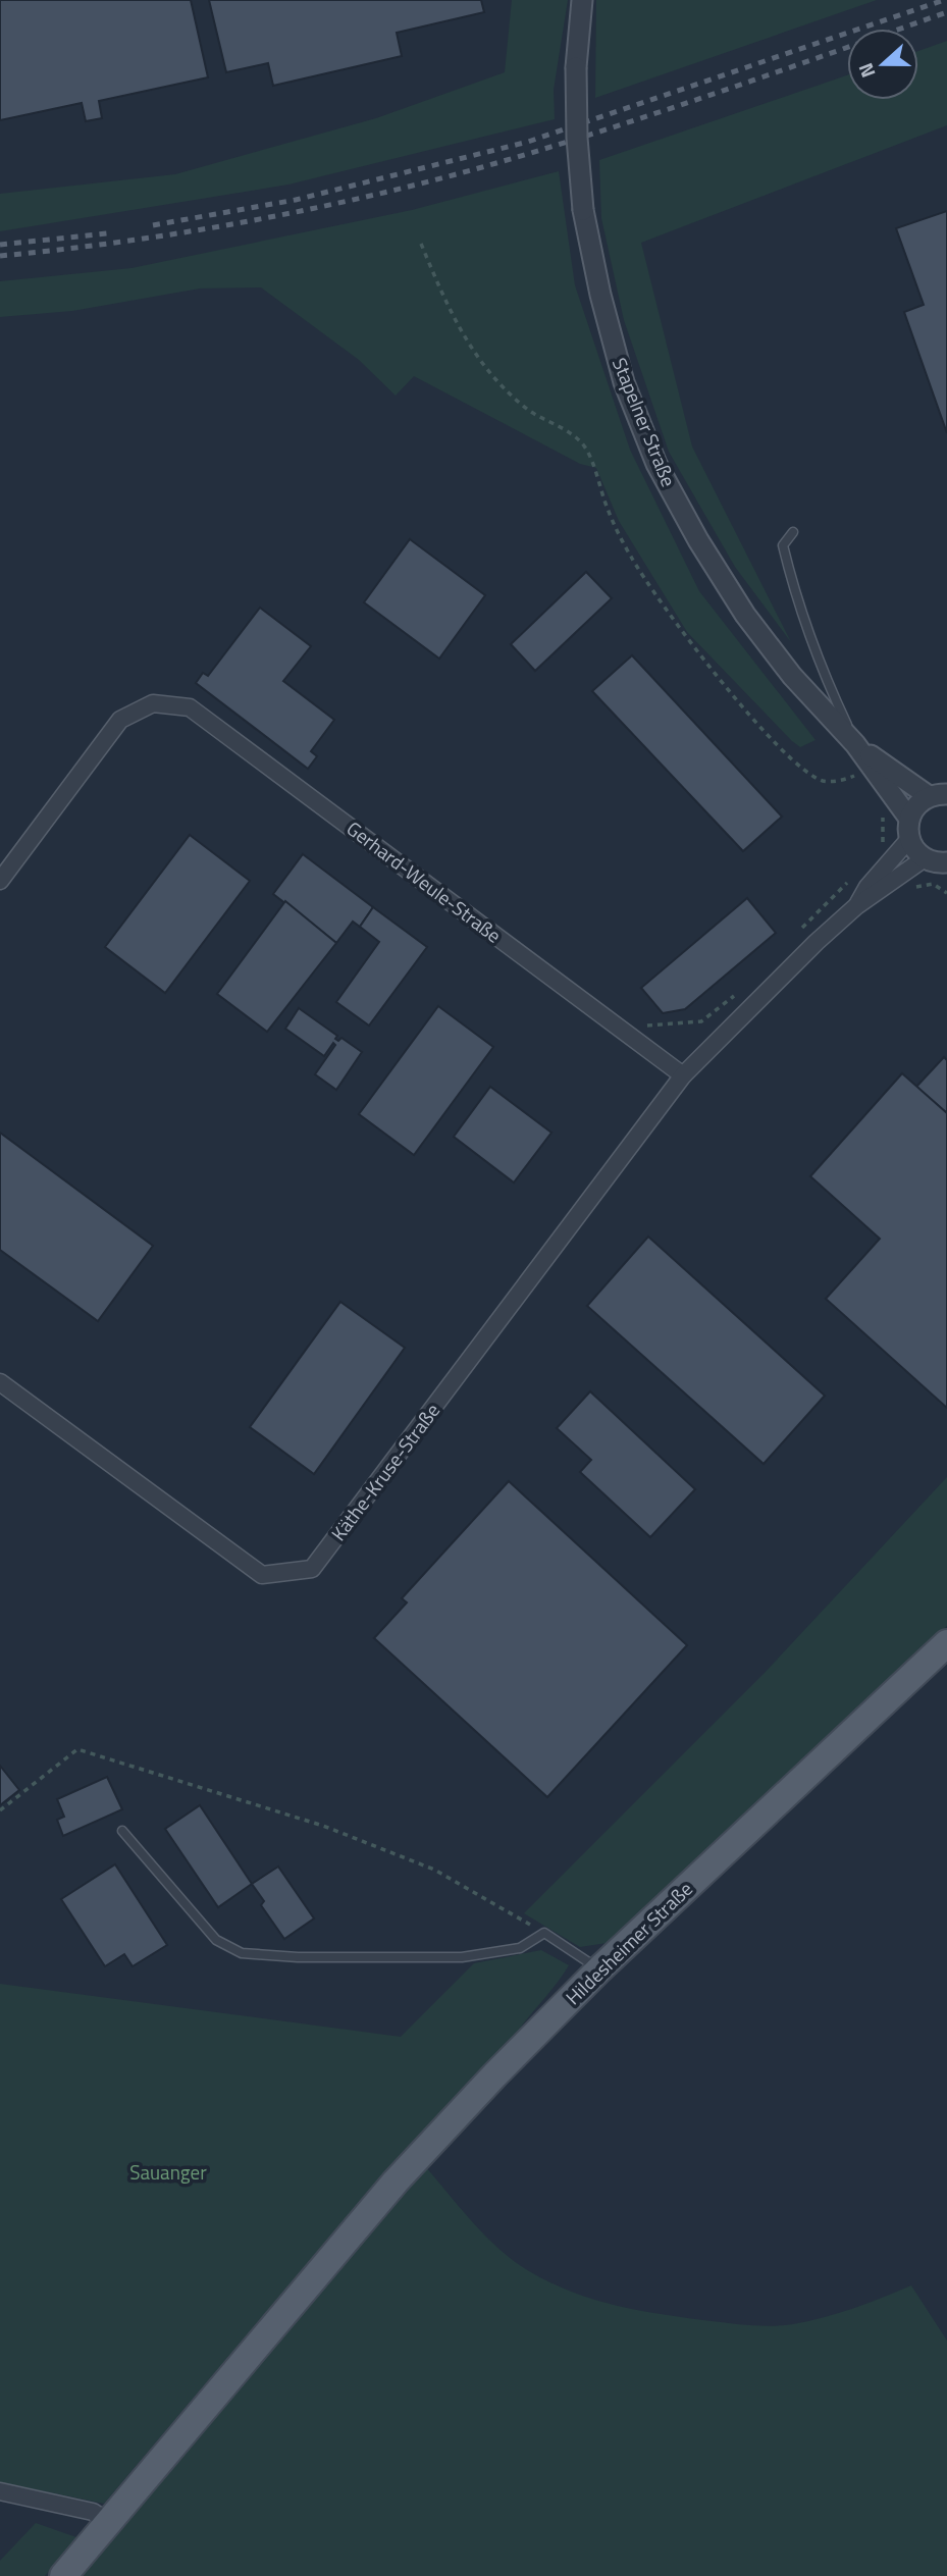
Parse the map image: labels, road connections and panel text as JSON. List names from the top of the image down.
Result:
{
  "streets": {
    "main road": ["Hildesheimer Straße"],
    "street": ["Stapelner Straße", "Gerhard-Weule-Straße", "Käthe-Kruse-Straße"]
  },
  "crossings": [
    ["Gerhard-Weule-Straße", "Käthe-Kruse-Straße"]
  ],
  "parks": ["Sauanger"],
  "north": "left"
}
